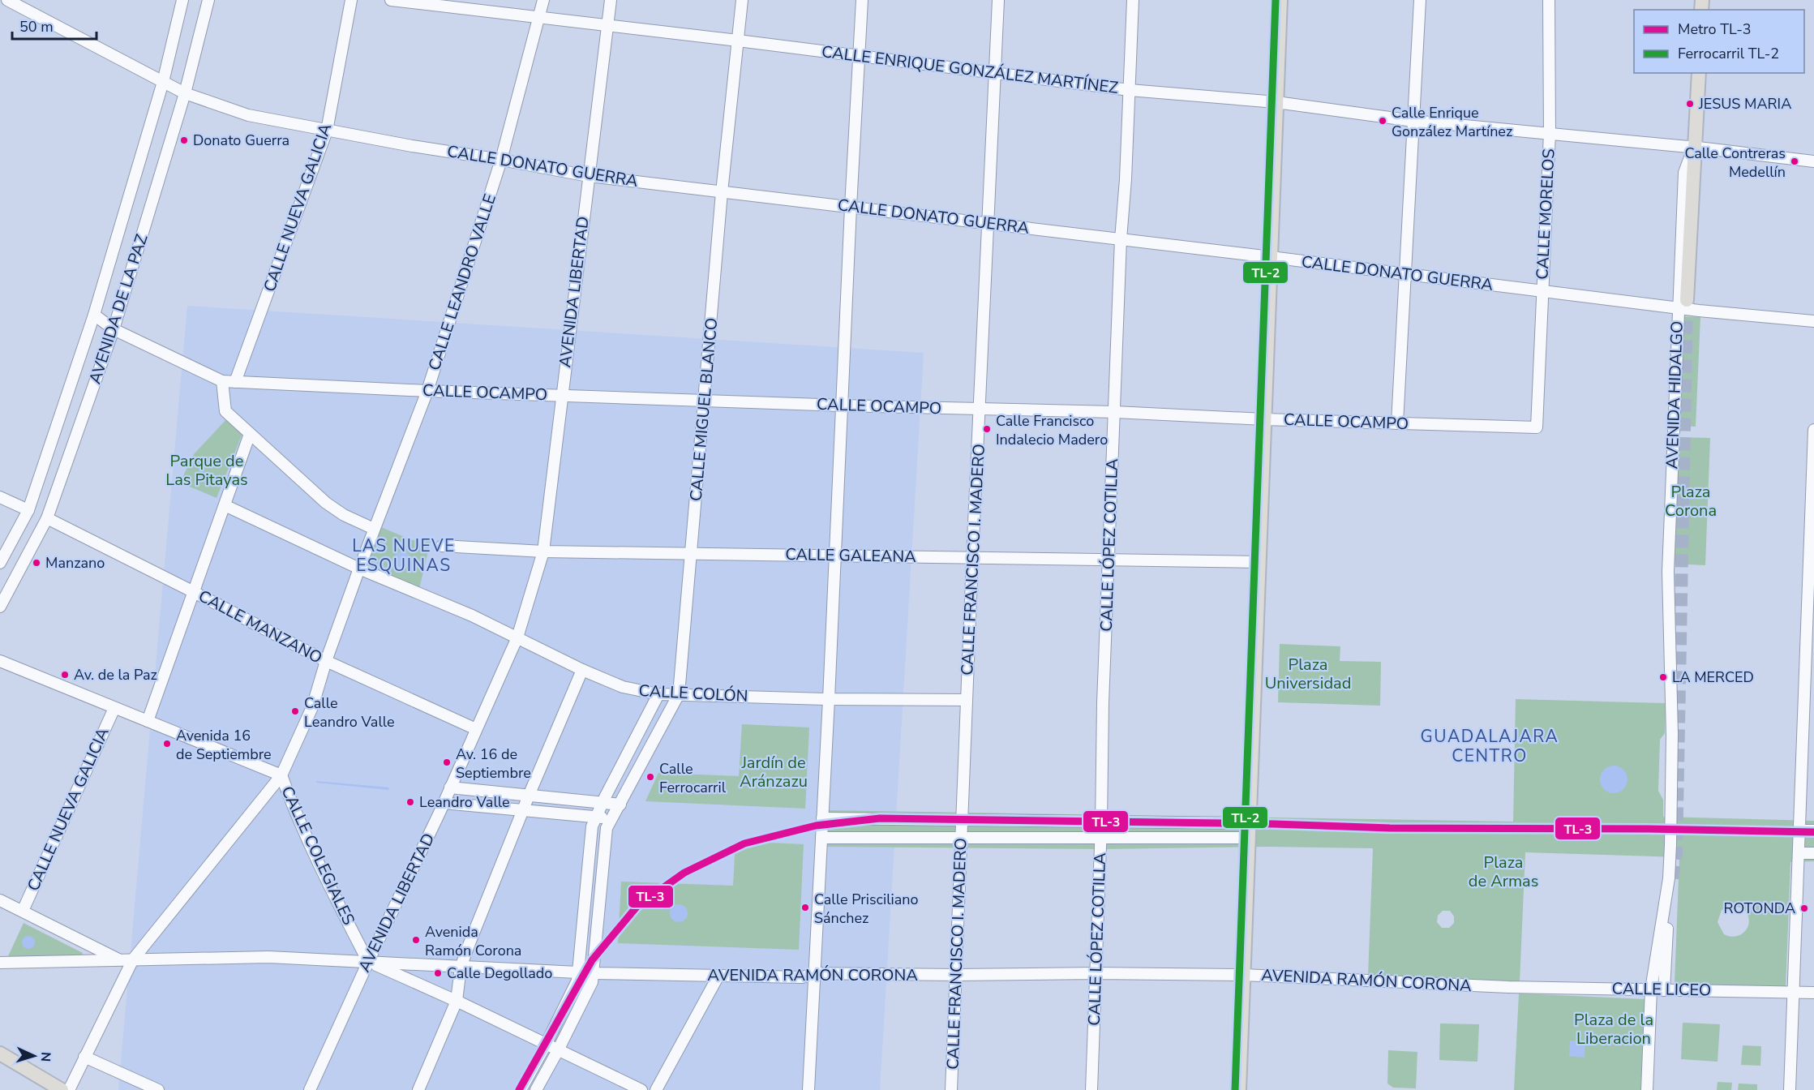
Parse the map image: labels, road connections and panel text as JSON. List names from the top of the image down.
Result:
{
  "streets": {
    "main road": ["AVENIDA HIDALGO"],
    "street": [
      "CALLE ENRIQUE GONZÁLEZ MARTÍNEZ",
      "CALLE DONATO GUERRA",
      "CALLE NUEVA GALICIA",
      "CALLE MORELOS",
      "CALLE LEANDRO VALLE",
      "AVENIDA LIBERTAD",
      "AVENIDA DE LA PAZ",
      "CALLE OCAMPO",
      "CALLE MIGUEL BLANCO",
      "CALLE LÓPEZ COTILLA",
      "CALLE GALEANA",
      "CALLE FRANCISCO I. MADERO",
      "CALLE MANZANO",
      "CALLE COLÓN",
      "CALLE COLEGIALES",
      "AVENIDA RAMÓN CORONA",
      "CALLE LICEO"
    ]
  },
  "crossings": [
    ["CALLE ENRIQUE GONZÁLEZ MARTÍNEZ", "CALLE MORELOS"],
    ["CALLE ENRIQUE GONZÁLEZ MARTÍNEZ", "CALLE LEANDRO VALLE"],
    ["CALLE ENRIQUE GONZÁLEZ MARTÍNEZ", "AVENIDA LIBERTAD"],
    ["CALLE ENRIQUE GONZÁLEZ MARTÍNEZ", "CALLE MIGUEL BLANCO"],
    ["CALLE ENRIQUE GONZÁLEZ MARTÍNEZ", "CALLE LÓPEZ COTILLA"],
    ["CALLE ENRIQUE GONZÁLEZ MARTÍNEZ", "CALLE FRANCISCO I. MADERO"],
    ["CALLE DONATO GUERRA", "CALLE NUEVA GALICIA"],
    ["CALLE DONATO GUERRA", "CALLE MORELOS"],
    ["CALLE DONATO GUERRA", "CALLE LEANDRO VALLE"],
    ["CALLE DONATO GUERRA", "AVENIDA LIBERTAD"],
    ["CALLE DONATO GUERRA", "AVENIDA DE LA PAZ"],
    ["CALLE DONATO GUERRA", "AVENIDA HIDALGO"],
    ["CALLE DONATO GUERRA", "CALLE MIGUEL BLANCO"],
    ["CALLE DONATO GUERRA", "CALLE LÓPEZ COTILLA"],
    ["CALLE DONATO GUERRA", "CALLE FRANCISCO I. MADERO"],
    ["CALLE NUEVA GALICIA", "CALLE OCAMPO"],
    ["CALLE MORELOS", "CALLE OCAMPO"],
    ["CALLE LEANDRO VALLE", "CALLE OCAMPO"],
    ["CALLE LEANDRO VALLE", "CALLE MANZANO"],
    ["CALLE LEANDRO VALLE", "CALLE COLÓN"],
    ["CALLE LEANDRO VALLE", "CALLE COLEGIALES"],
    ["CALLE LEANDRO VALLE", "AVENIDA RAMÓN CORONA"],
    ["AVENIDA LIBERTAD", "CALLE OCAMPO"],
    ["AVENIDA LIBERTAD", "CALLE GALEANA"],
    ["AVENIDA LIBERTAD", "CALLE MANZANO"],
    ["AVENIDA LIBERTAD", "CALLE COLÓN"],
    ["AVENIDA LIBERTAD", "CALLE COLEGIALES"],
    ["AVENIDA LIBERTAD", "AVENIDA RAMÓN CORONA"],
    ["AVENIDA DE LA PAZ", "CALLE MANZANO"],
    ["CALLE OCAMPO", "CALLE MIGUEL BLANCO"],
    ["CALLE OCAMPO", "CALLE LÓPEZ COTILLA"],
    ["CALLE OCAMPO", "CALLE FRANCISCO I. MADERO"],
    ["AVENIDA HIDALGO", "CALLE LICEO"],
    ["CALLE MIGUEL BLANCO", "CALLE GALEANA"],
    ["CALLE MIGUEL BLANCO", "CALLE COLÓN"],
    ["CALLE MIGUEL BLANCO", "AVENIDA RAMÓN CORONA"],
    ["CALLE LÓPEZ COTILLA", "CALLE GALEANA"],
    ["CALLE LÓPEZ COTILLA", "AVENIDA RAMÓN CORONA"],
    ["CALLE GALEANA", "CALLE FRANCISCO I. MADERO"],
    ["CALLE FRANCISCO I. MADERO", "CALLE COLÓN"],
    ["CALLE FRANCISCO I. MADERO", "AVENIDA RAMÓN CORONA"],
    ["CALLE COLEGIALES", "AVENIDA RAMÓN CORONA"],
    ["AVENIDA RAMÓN CORONA", "CALLE LICEO"]
  ],
  "districts": ["LAS NUEVE ESQUINAS", "GUADALAJARA CENTRO"],
  "parks": [
    "Parque de Las Pitayas",
    "Plaza Corona",
    "Plaza Universidad",
    "Jardín de Aránzazu",
    "Plaza de Armas",
    "Plaza de la Liberacion"
  ],
  "places": [
    "JESUS MARIA",
    "Calle Enrique González Martínez",
    "Donato Guerra",
    "Calle Contreras Medellín",
    "Calle Francisco Indalecio Madero",
    "Manzano",
    "Av. de la Paz",
    "LA MERCED",
    "Calle Leandro Valle",
    "Avenida 16 de Septiembre",
    "Av. 16 de Septiembre",
    "Calle Ferrocarril",
    "Leandro Valle",
    "Calle Prisciliano Sánchez",
    "ROTONDA",
    "Avenida Ramón Corona",
    "Calle Degollado"
  ],
  "lines": ["rail line TL-2", "metro line TL-3"],
  "legend": ["Metro TL-3", "Ferrocarril TL-2"],
  "scale_bar": "50 m",
  "north": "right"
}
